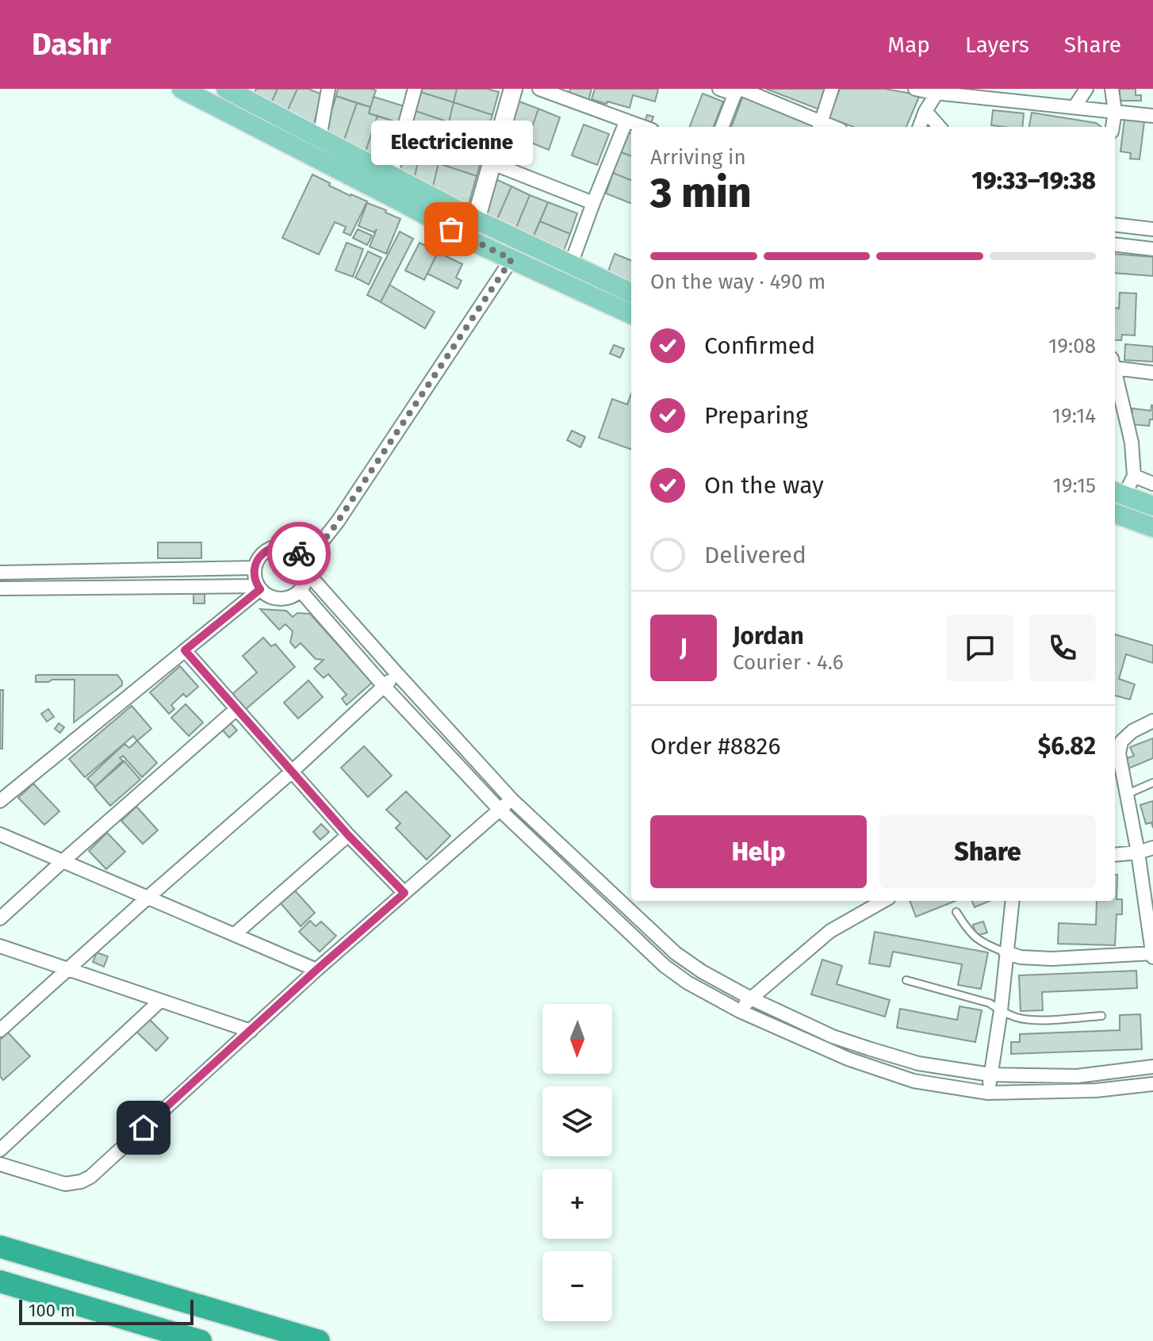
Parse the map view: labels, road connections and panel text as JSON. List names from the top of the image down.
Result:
{
  "places": ["Electricienne"],
  "scale_bar": "100 m",
  "north": "bottom",
  "page": {
    "header": "Dashr",
    "nav": ["Map", "Layers", "Share"],
    "bubble": "Electricienne",
    "heading": ["3 min", "Arriving in", "19:33–19:38"],
    "panel": [
      "Jordan",
      "Courier · 4.6",
      "Order #8826",
      "$6.82"
    ],
    "bar": "On the way · 490 m",
    "list": [
      ["Confirmed", "19:08"],
      ["Preparing", "19:14"],
      ["On the way", "19:15"],
      "Delivered"
    ],
    "round": "J",
    "buttons": ["Help", "Share"],
    "map_buttons": ["+", "−"],
    "scale": "100 m"
  }
}
